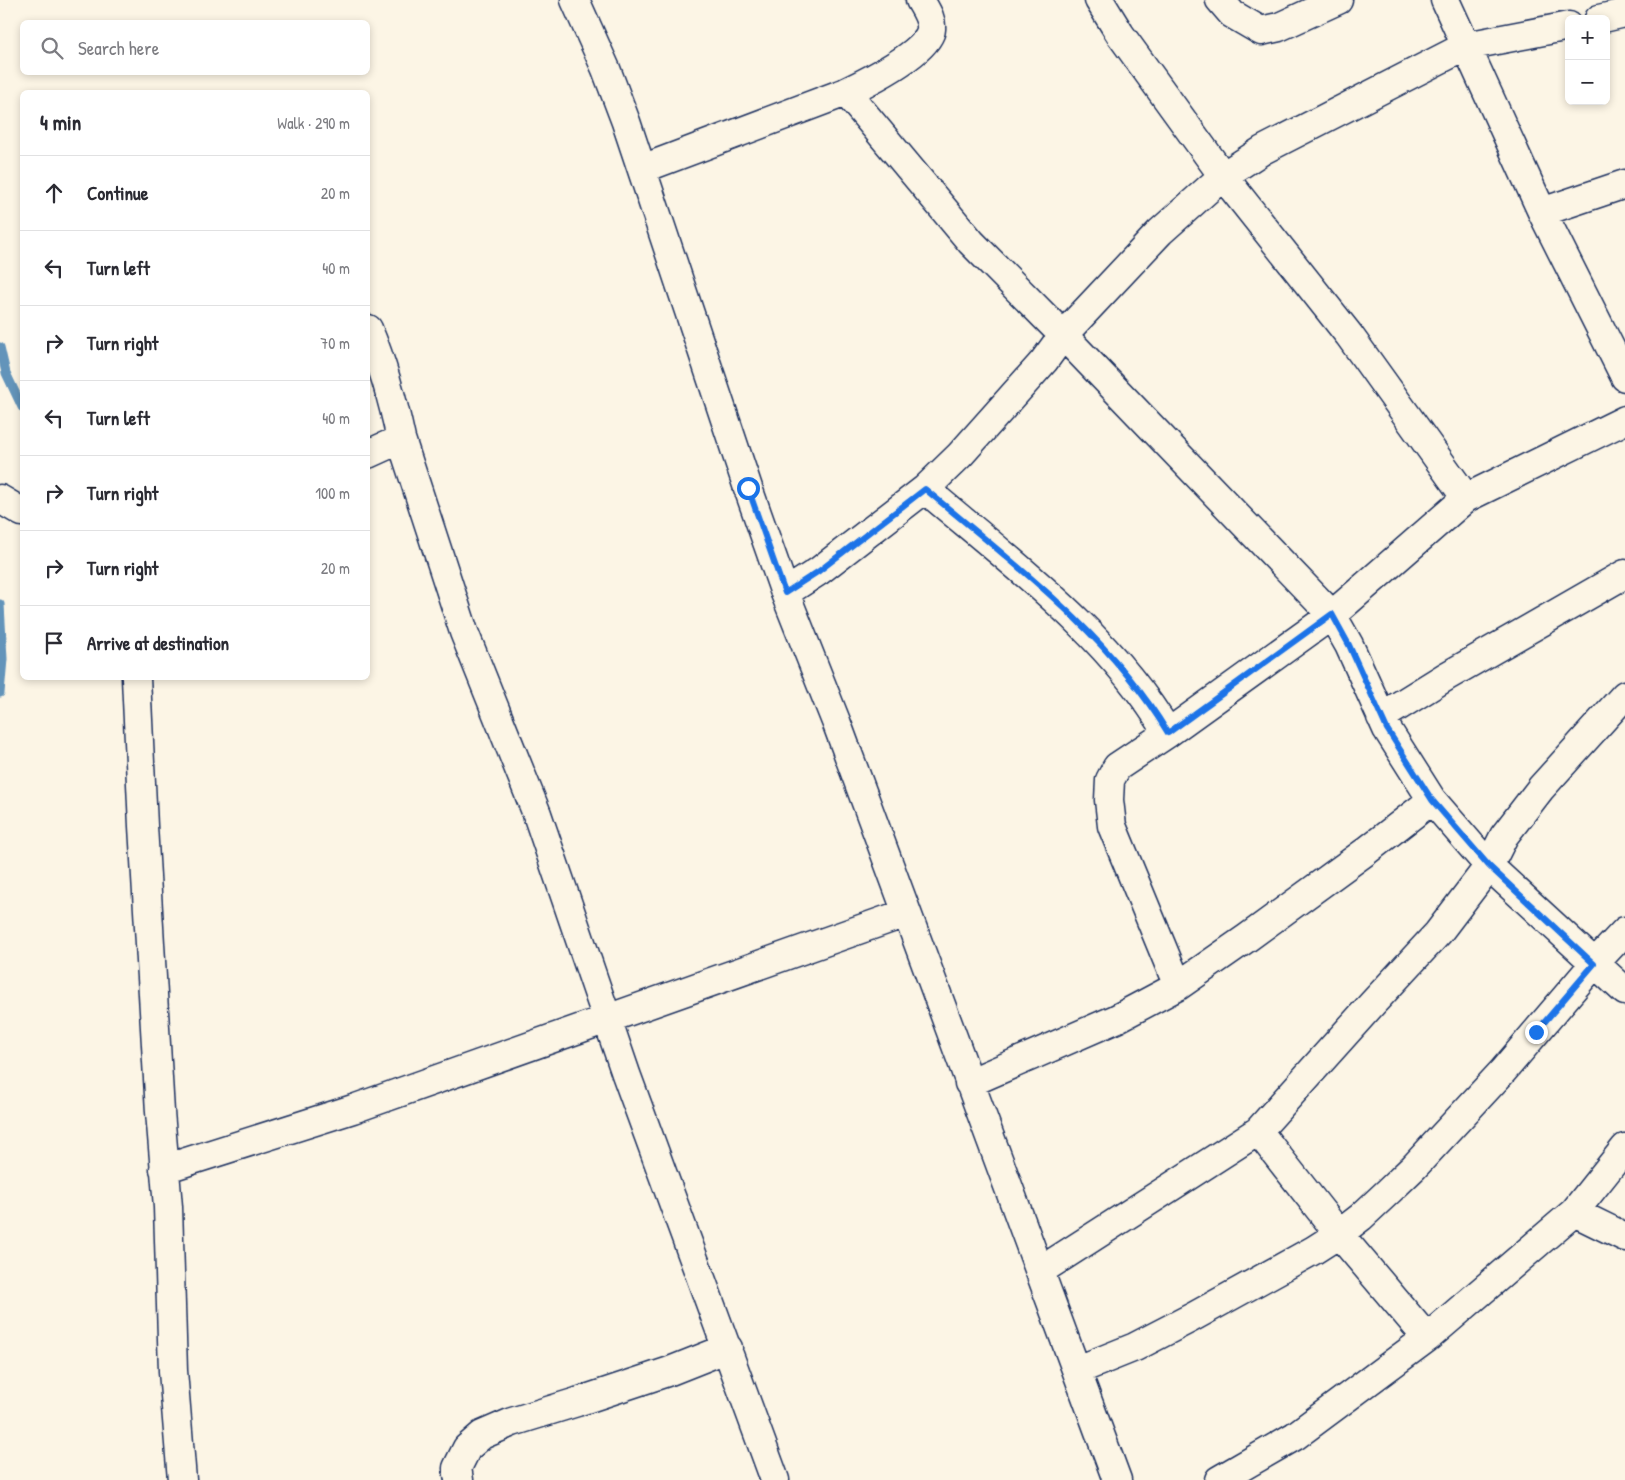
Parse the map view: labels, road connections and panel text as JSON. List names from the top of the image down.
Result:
{
  "page": {
    "map_buttons": ["+", "−"],
    "search": "Search here",
    "heading": ["4 min", "Walk · 290 m"],
    "list": [
      ["Continue", "20 m"],
      ["Turn left", "40 m"],
      ["Turn right", "70 m"],
      ["Turn left", "40 m"],
      ["Turn right", "100 m"],
      ["Turn right", "20 m"],
      "Arrive at destination"
    ]
  }
}
